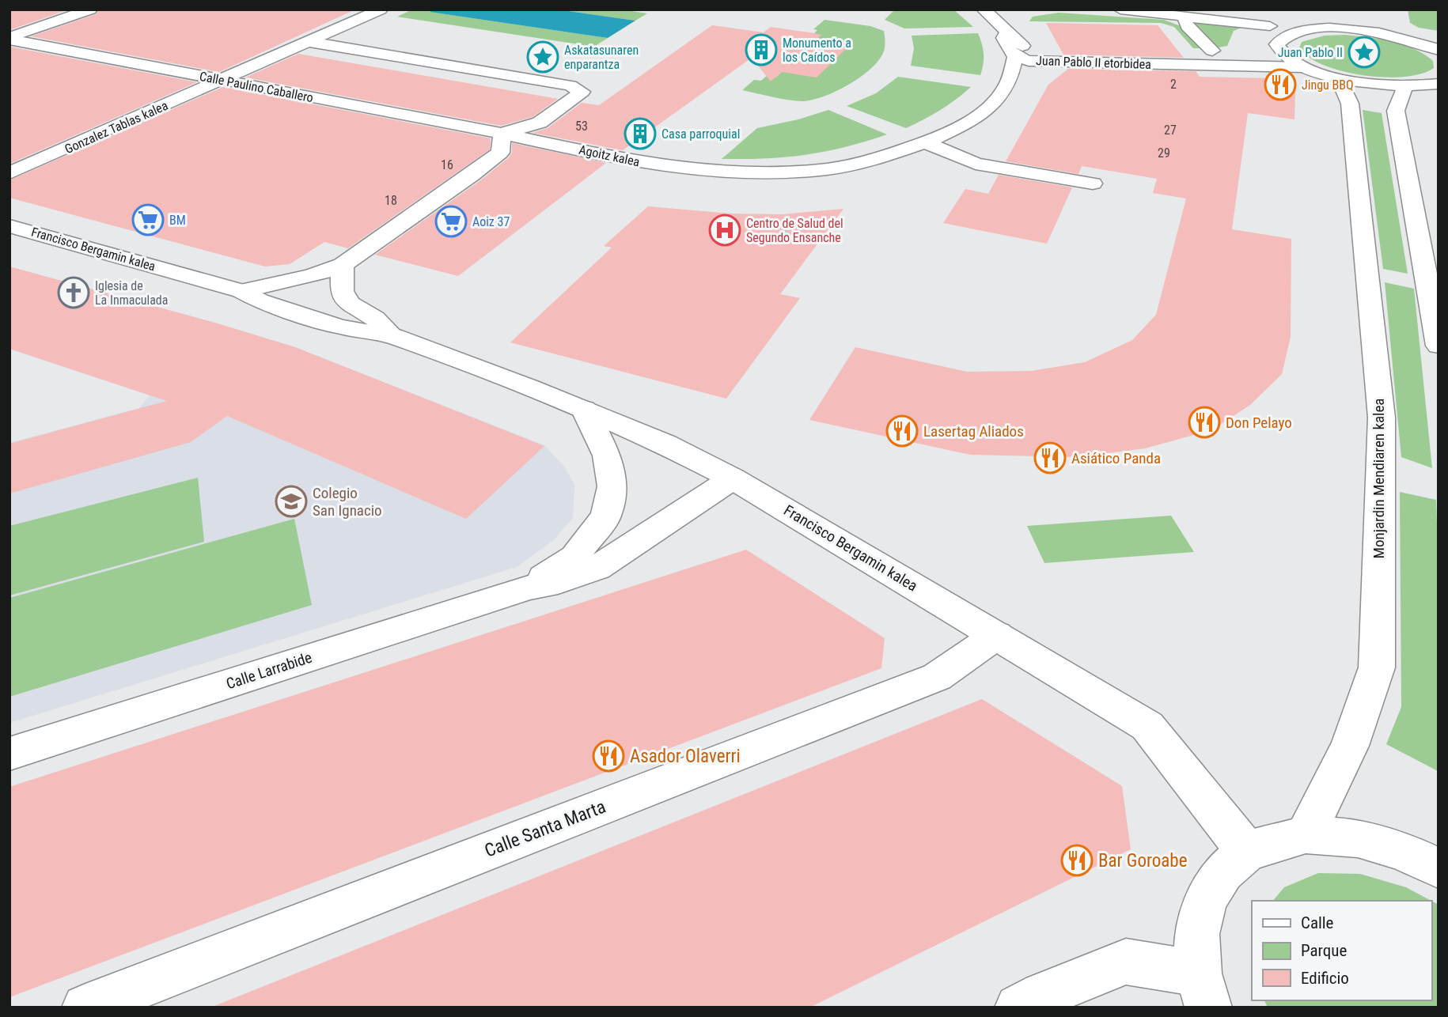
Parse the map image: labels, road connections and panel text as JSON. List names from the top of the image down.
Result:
{
  "streets": {
    "street": [
      "Juan Pablo II etorbidea",
      "Calle Paulino Caballero",
      "Gonzalez Tablas kalea",
      "Agoitz kalea",
      "Francisco Bergamin kalea",
      "Monjardin Mendiaren kalea",
      "Calle Larrabide",
      "Calle Santa Marta"
    ]
  },
  "crossings": [
    ["Juan Pablo II etorbidea", "Agoitz kalea"],
    ["Calle Paulino Caballero", "Gonzalez Tablas kalea"],
    ["Calle Paulino Caballero", "Agoitz kalea"],
    ["Francisco Bergamin kalea", "Calle Larrabide"],
    ["Francisco Bergamin kalea", "Calle Santa Marta"]
  ],
  "places": {
    "building": ["Monumento a los Caídos", "Casa parroquial"],
    "place": ["Juan Pablo II", "Askatasunaren enparantza"],
    "restaurant": [
      "Jingu BBQ",
      "Don Pelayo",
      "Lasertag Aliados",
      "Asiático Panda",
      "Asador Olaverri",
      "Bar Goroabe"
    ],
    "supermarket": ["BM", "Aoiz 37"],
    "hospital": ["Centro de Salud del Segundo Ensanche"],
    "church": ["Iglesia de La Inmaculada"],
    "school or university": ["Colegio San Ignacio"]
  },
  "house_numbers": [
    "2",
    "53",
    "27",
    "29",
    "16",
    "18"
  ],
  "legend": ["Calle", "Parque", "Edificio"]
}
